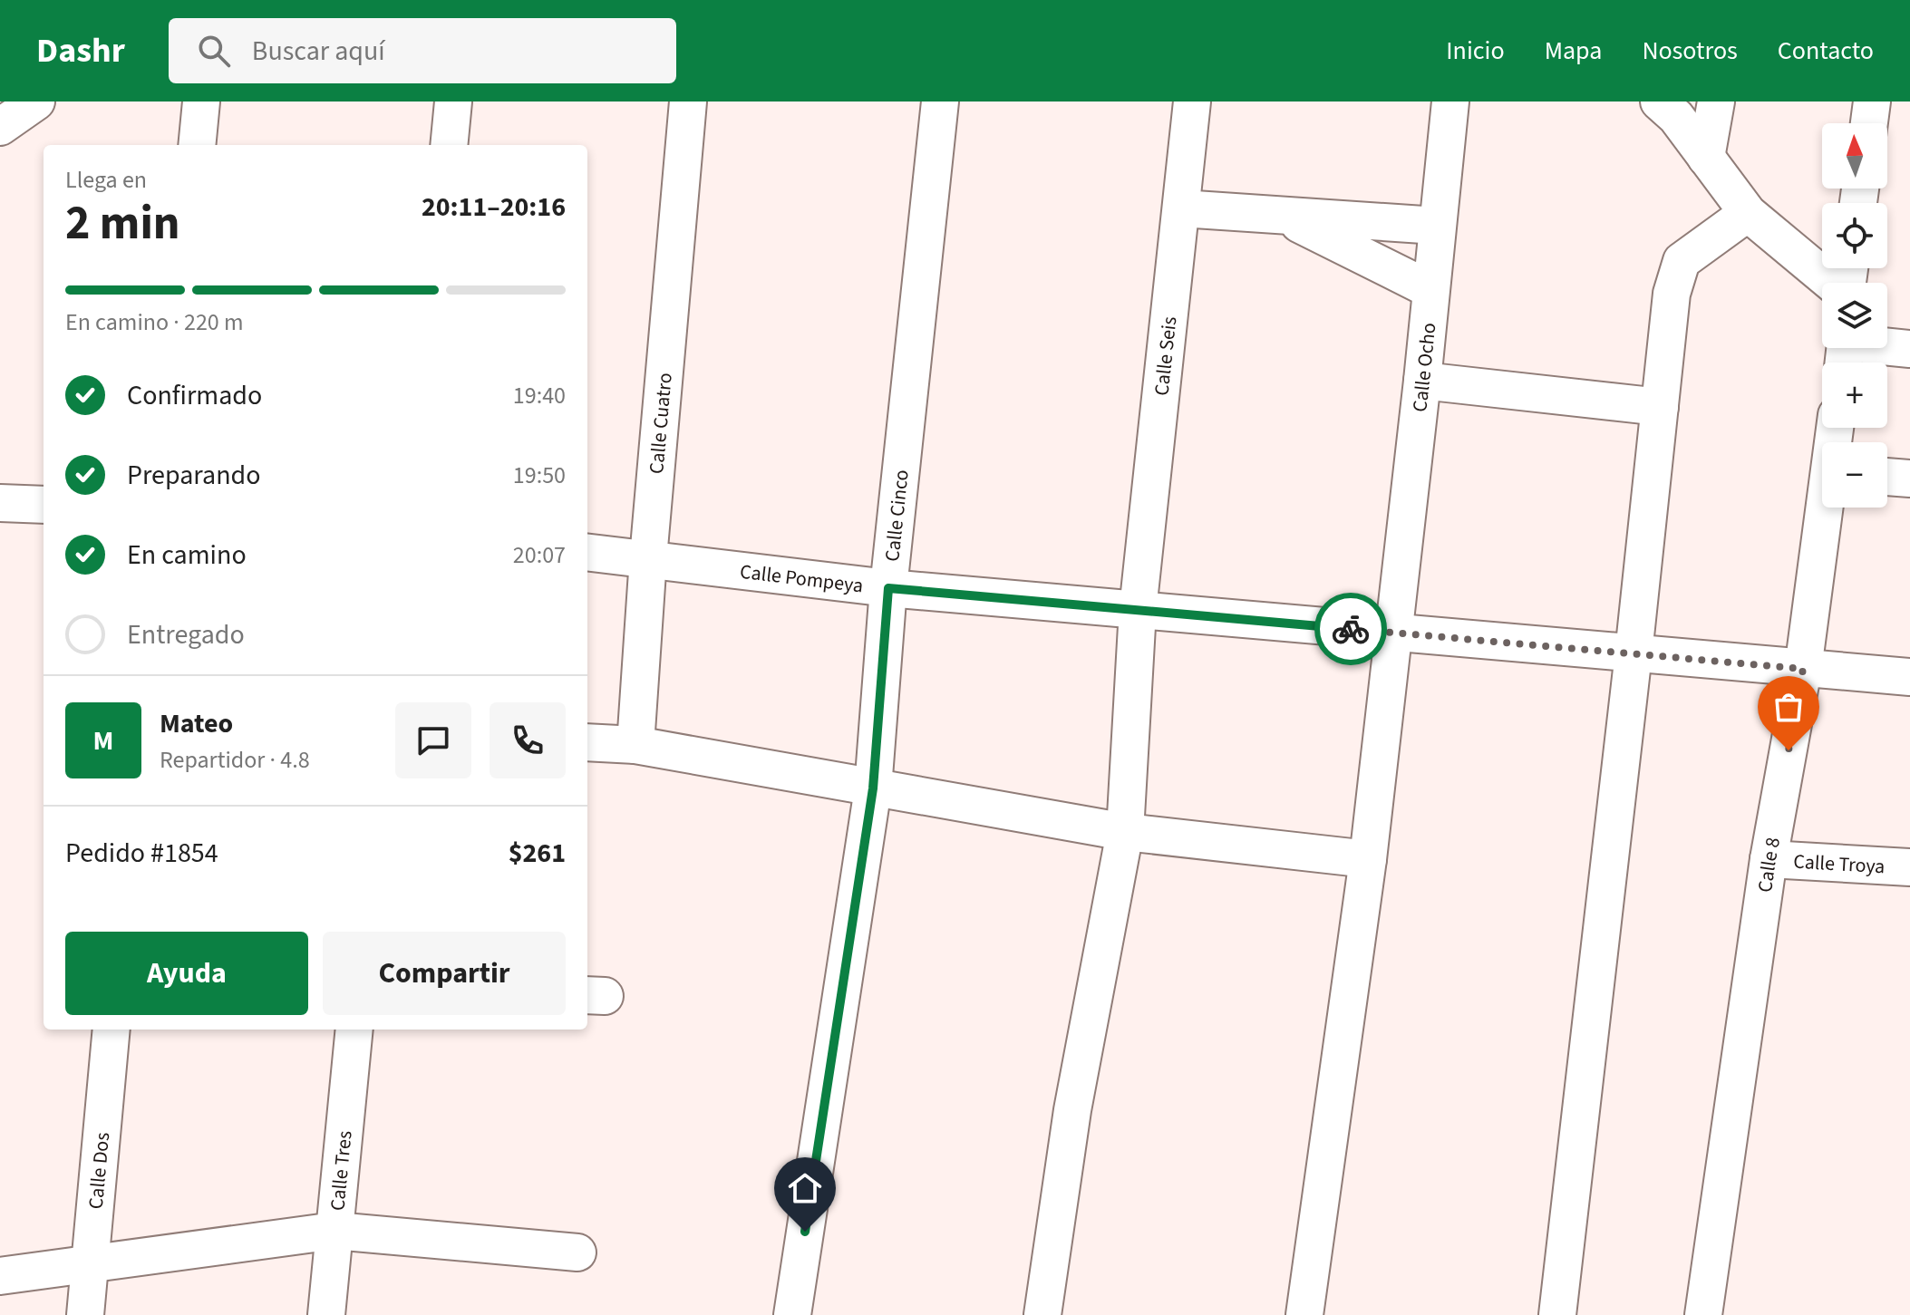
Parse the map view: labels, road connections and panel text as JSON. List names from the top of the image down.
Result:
{
  "streets": {
    "street": [
      "Calle Seis",
      "Calle Ocho",
      "Calle Cuatro",
      "Calle Cinco",
      "Calle Pompeya",
      "Calle Troya",
      "Calle 8",
      "Calle Dos",
      "Calle Tres"
    ]
  },
  "crossings": [
    ["Calle Seis", "Calle Pompeya"],
    ["Calle Ocho", "Calle Pompeya"],
    ["Calle Cuatro", "Calle Pompeya"],
    ["Calle Cinco", "Calle Pompeya"],
    ["Calle Pompeya", "Calle 8"],
    ["Calle Troya", "Calle 8"]
  ],
  "north": "top",
  "page": {
    "header": "Dashr",
    "search": "Buscar aquí",
    "nav": [
      "Inicio",
      "Mapa",
      "Nosotros",
      "Contacto"
    ],
    "map_buttons": ["+", "−"],
    "heading": ["2 min", "Llega en", "20:11–20:16"],
    "panel": [
      "Mateo",
      "Repartidor · 4.8",
      "Pedido #1854",
      "$261"
    ],
    "bar": "En camino · 220 m",
    "list": [
      ["Confirmado", "19:40"],
      ["Preparando", "19:50"],
      ["En camino", "20:07"],
      "Entregado"
    ],
    "round": "M",
    "buttons": ["Ayuda", "Compartir"]
  }
}
